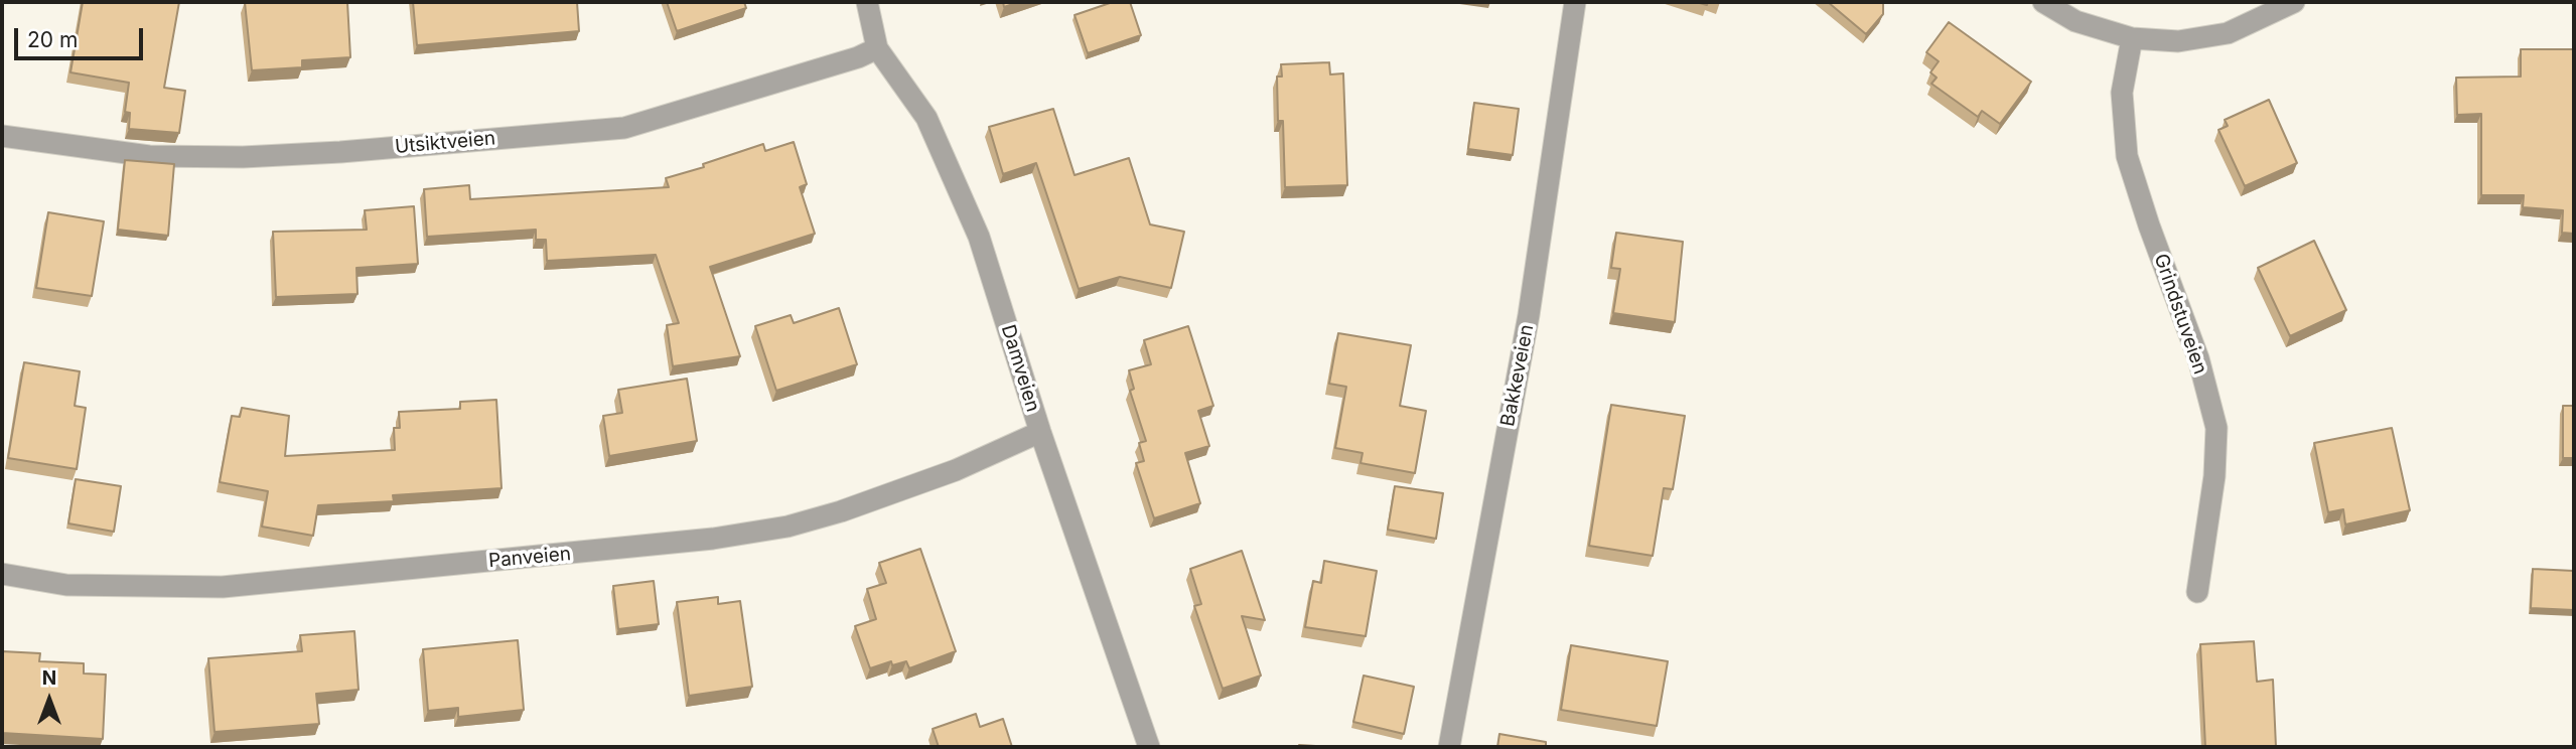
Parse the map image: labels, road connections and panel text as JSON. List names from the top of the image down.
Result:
{
  "streets": {
    "street": [
      "Utsiktveien",
      "Grindstuveien",
      "Damveien",
      "Bakkeveien",
      "Panveien"
    ]
  },
  "crossings": [
    ["Utsiktveien", "Damveien"],
    ["Damveien", "Panveien"]
  ],
  "scale_bar": "20 m",
  "north": "top"
}
